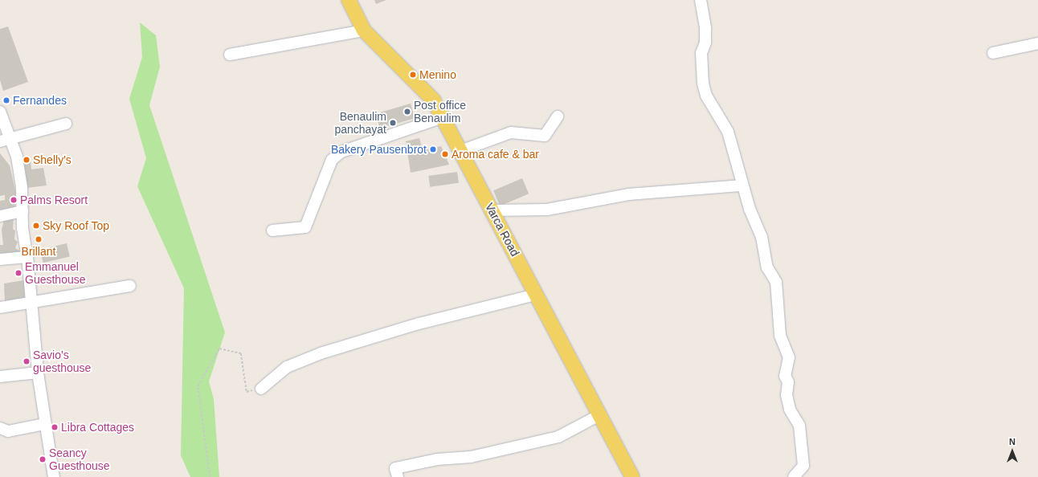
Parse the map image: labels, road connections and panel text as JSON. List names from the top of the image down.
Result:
{
  "streets": {
    "main road": ["Varca Road"]
  },
  "places": [
    "Menino",
    "Fernandes",
    "Post office Benaulim",
    "Benaulim panchayat",
    "Bakery Pausenbrot",
    "Aroma cafe & bar",
    "Shelly's",
    "Palms Resort",
    "Sky Roof Top",
    "Brillant",
    "Emmanuel Guesthouse",
    "Savio's guesthouse",
    "Libra Cottages",
    "Seancy Guesthouse"
  ],
  "north": "top"
}
